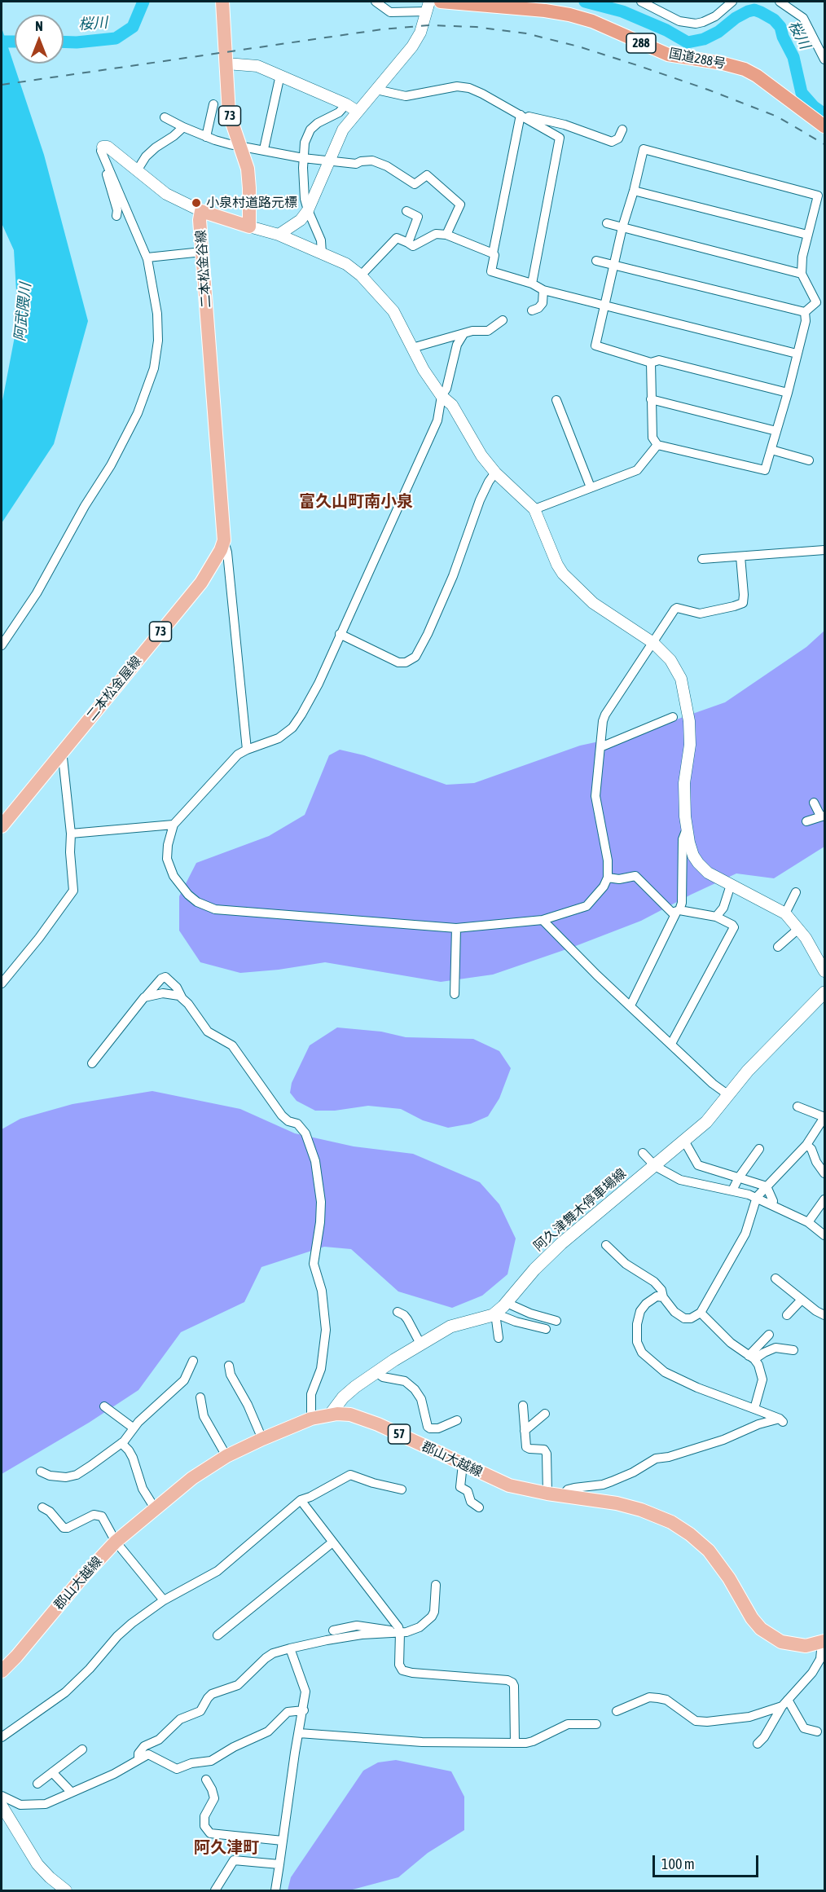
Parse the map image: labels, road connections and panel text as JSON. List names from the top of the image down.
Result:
{
  "streets": {
    "highway": ["288", "国道288号"],
    "main road": [
      "73",
      "二本松金谷線",
      "二本松金屋線",
      "阿久津舞木停車場線",
      "57",
      "郡山大越線"
    ]
  },
  "crossings": [
    ["73", "二本松金谷線"],
    ["二本松金谷線", "二本松金屋線"],
    ["阿久津舞木停車場線", "郡山大越線"]
  ],
  "districts": ["富久山町南小泉", "阿久津町"],
  "water": ["桜川", "阿武隈川"],
  "places": ["小泉村道路元標"],
  "scale_bar": "100 m",
  "north": "top"
}
